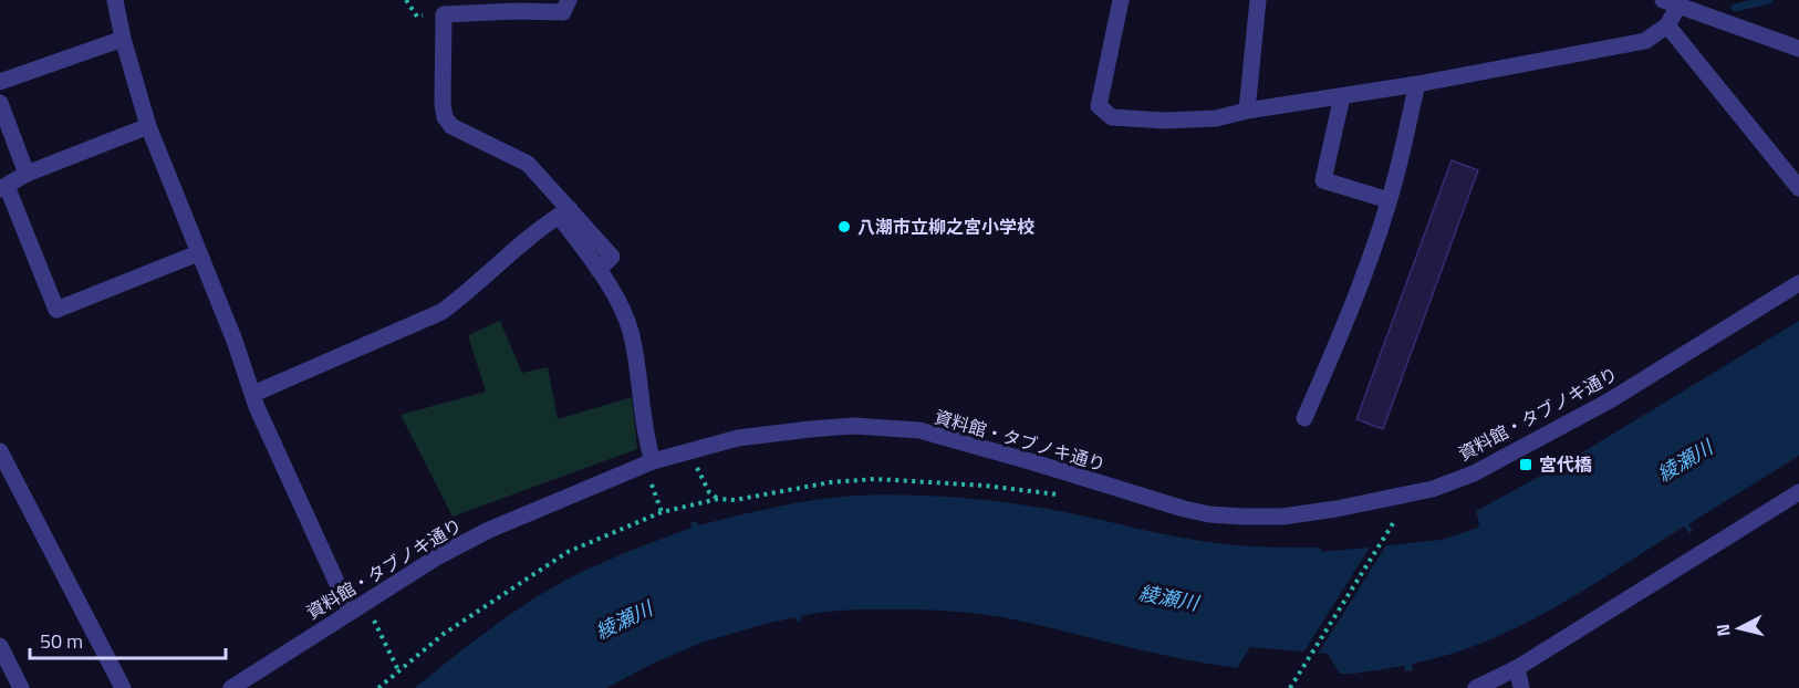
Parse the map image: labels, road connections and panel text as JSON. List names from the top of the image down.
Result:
{
  "streets": {
    "street": ["資料館・タブノキ通り"]
  },
  "water": ["綾瀬川"],
  "places": {
    "other": ["八潮市立柳之宮小学校"],
    "transit": ["宮代橋"]
  },
  "scale_bar": "50 m",
  "north": "left"
}
